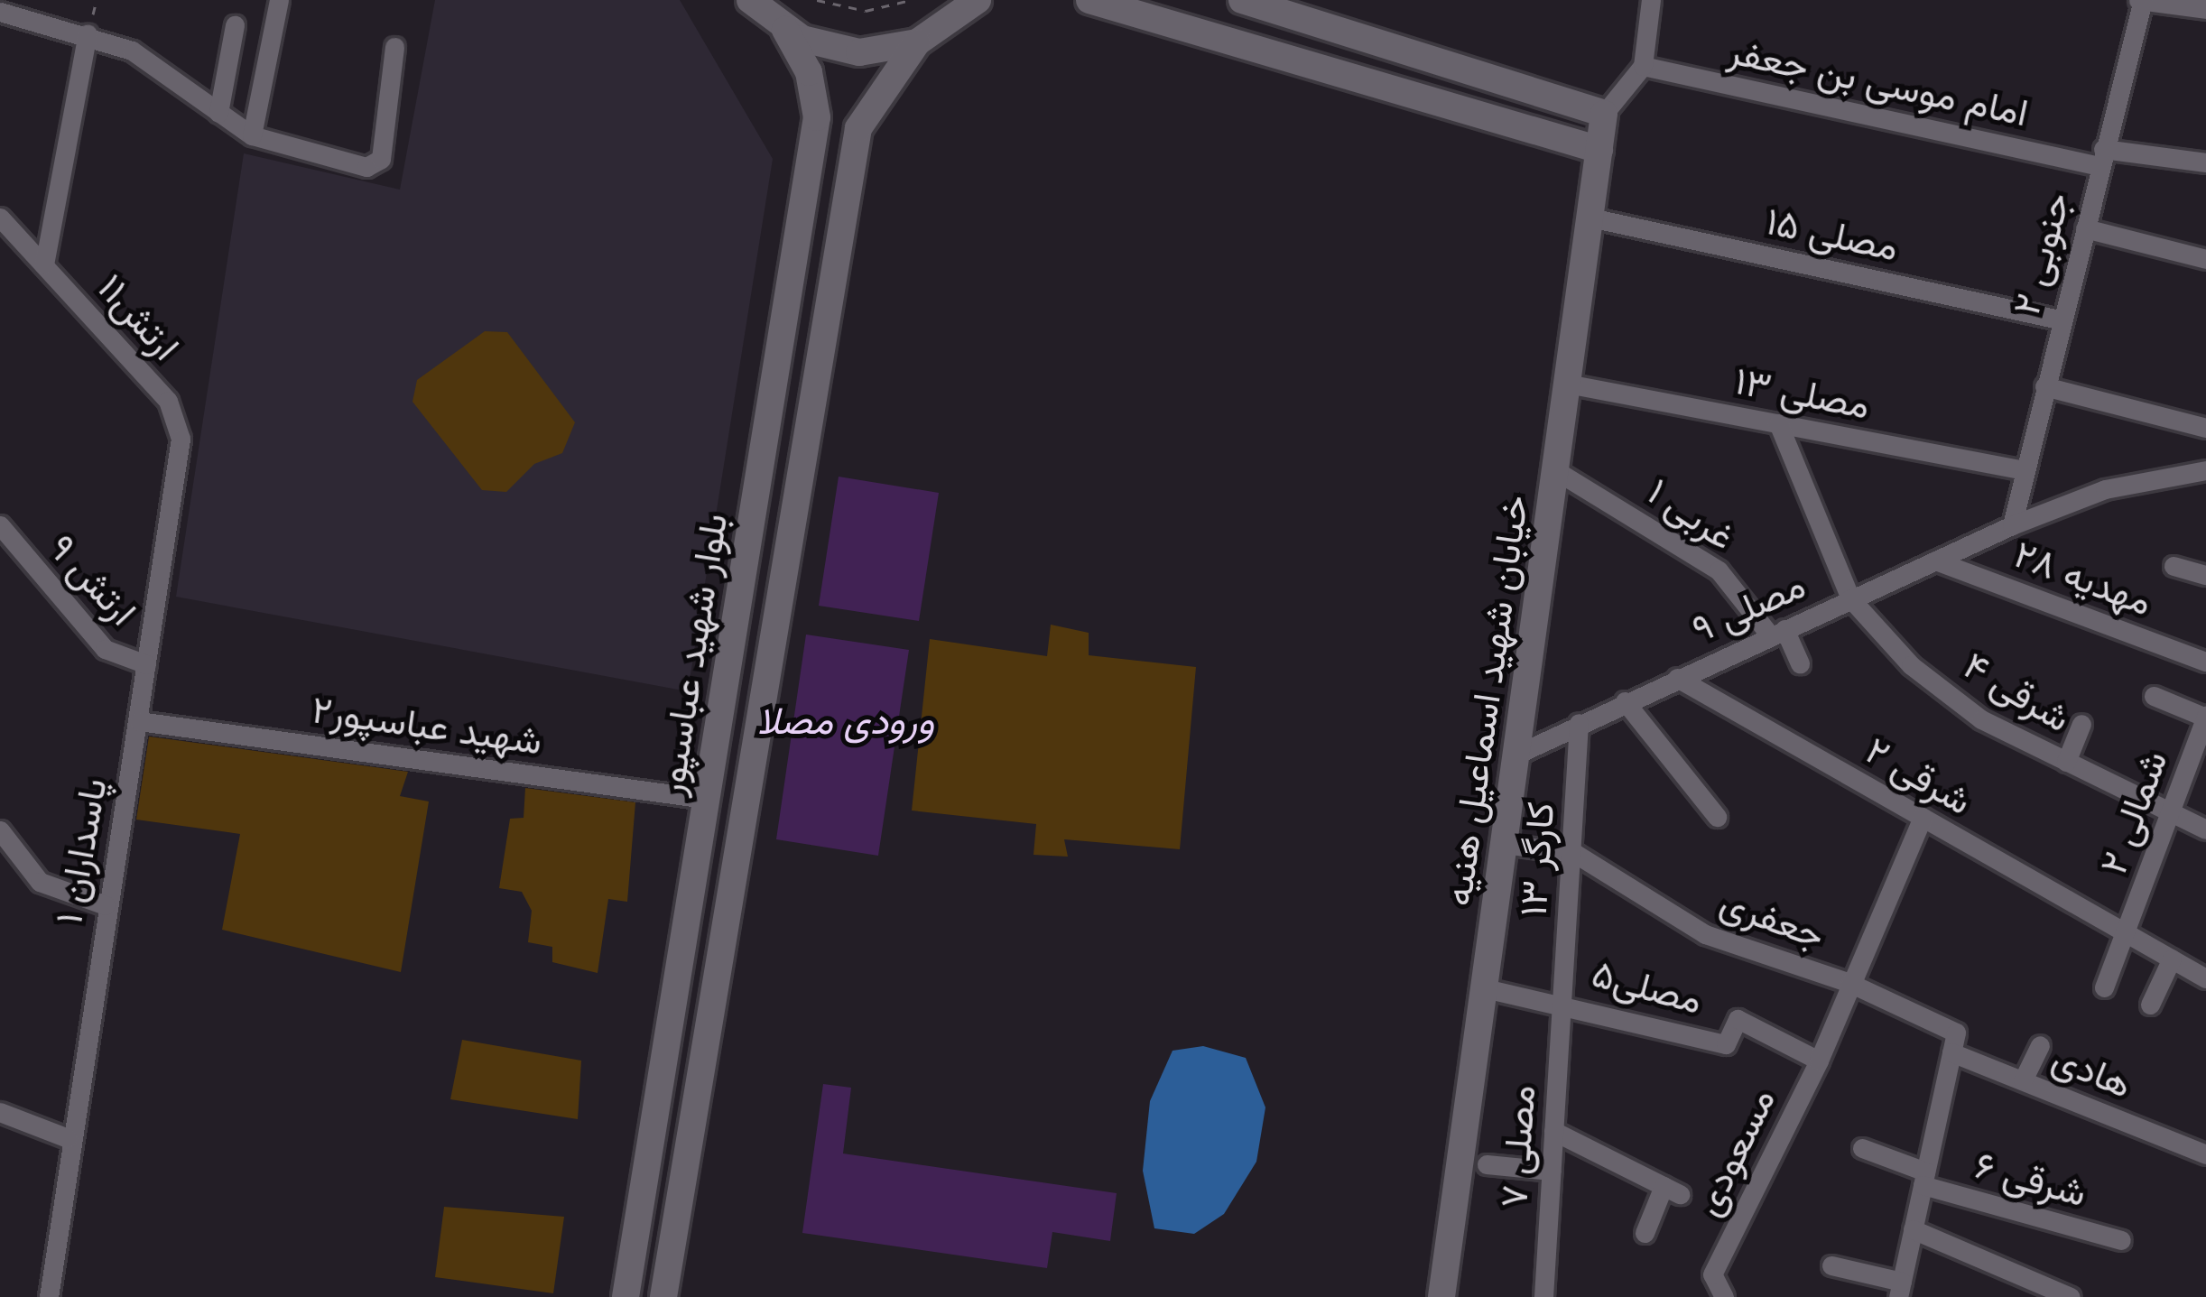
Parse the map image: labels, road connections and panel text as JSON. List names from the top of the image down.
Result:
{
  "streets": {
    "main road": ["بلوار شهید عباسپور", "خیابان شهید اسماعیل هنیه"],
    "street": [
      "امام موسی بن جعفر",
      "مصلی ۱۵",
      "جنوبی ۲",
      "ارتش۱۱",
      "مصلی ۱۳",
      "۱ غربی",
      "مهدیه ۲۸",
      "ارتش ۹",
      "مصلی ۹",
      "۴ شرقی",
      "شهید عباسپور۲",
      "۲ شرقی",
      "۲ شمالی",
      "پاسداران ۱",
      "کارگر ۱۳",
      "جعفری",
      "مصلی۵",
      "هادی",
      "مصلی ۷",
      "مسعودی",
      "۶ شرقی"
    ]
  },
  "crossings": [
    ["امام موسی بن جعفر", "جنوبی ۲"],
    ["مصلی ۱۵", "جنوبی ۲"],
    ["مصلی ۱۵", "خیابان شهید اسماعیل هنیه"],
    ["جنوبی ۲", "مصلی ۱۳"],
    ["جنوبی ۲", "مصلی ۹"],
    ["ارتش۱۱", "پاسداران ۱"],
    ["مصلی ۱۳", "۴ شرقی"],
    ["مصلی ۱۳", "خیابان شهید اسماعیل هنیه"],
    ["۱ غربی", "مصلی ۹"],
    ["۱ غربی", "خیابان شهید اسماعیل هنیه"],
    ["مهدیه ۲۸", "مصلی ۹"],
    ["ارتش ۹", "پاسداران ۱"],
    ["مصلی ۹", "۴ شرقی"],
    ["مصلی ۹", "خیابان شهید اسماعیل هنیه"],
    ["مصلی ۹", "۲ شرقی"],
    ["مصلی ۹", "کارگر ۱۳"],
    ["بلوار شهید عباسپور", "شهید عباسپور۲"],
    ["۴ شرقی", "۲ شمالی"],
    ["شهید عباسپور۲", "پاسداران ۱"],
    ["۲ شرقی", "۲ شمالی"],
    ["۲ شرقی", "مسعودی"],
    ["کارگر ۱۳", "جعفری"],
    ["کارگر ۱۳", "مصلی۵"],
    ["کارگر ۱۳", "مصلی ۷"],
    ["جعفری", "هادی"],
    ["جعفری", "مسعودی"],
    ["مصلی۵", "مصلی ۷"],
    ["مصلی۵", "مسعودی"]
  ],
  "parks": ["ورودی مصلا"]
}
